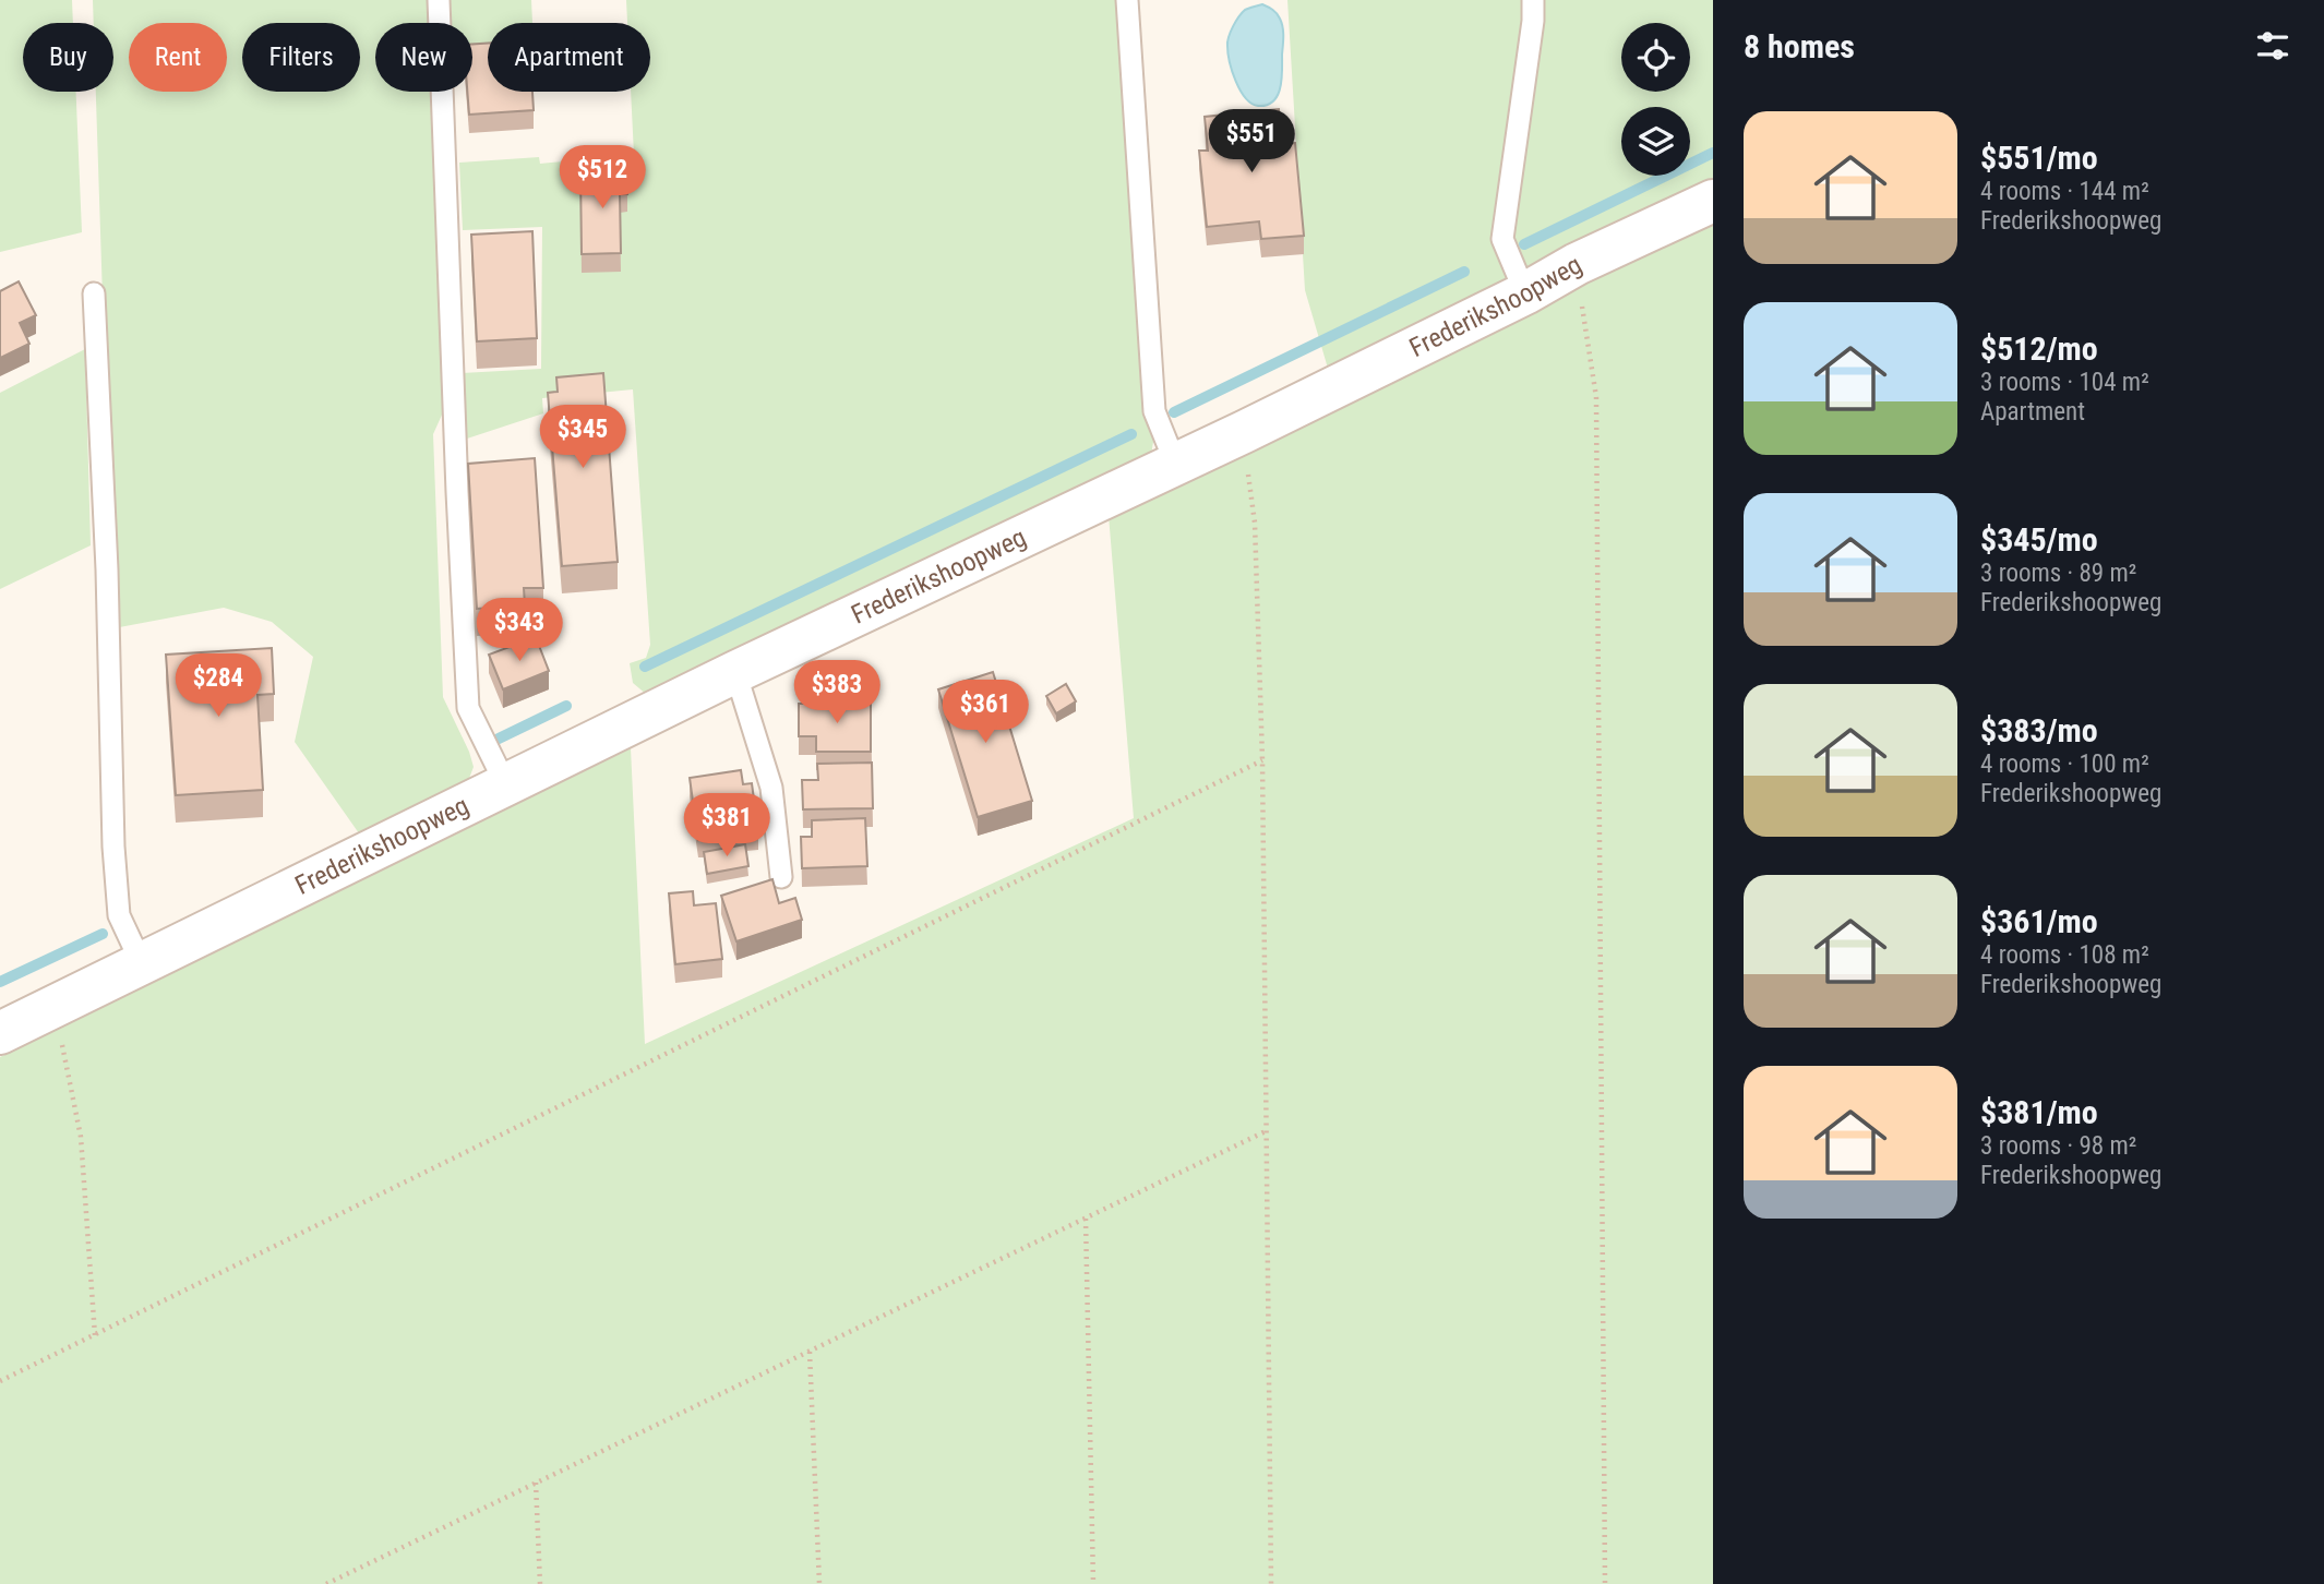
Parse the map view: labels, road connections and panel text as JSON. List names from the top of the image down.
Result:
{
  "streets": {
    "street": ["Frederikshoopweg"]
  },
  "page": {
    "heading": "8 homes",
    "chip": [
      "Buy",
      "Rent",
      "Filters",
      "New",
      "Apartment"
    ],
    "list": [
      {
        "name": "$551/mo",
        "note": "4 rooms · 144 m² · Frederikshoopweg"
      },
      {
        "name": "$512/mo",
        "note": "3 rooms · 104 m² · Apartment"
      },
      {
        "name": "$345/mo",
        "note": "3 rooms · 89 m² · Frederikshoopweg"
      },
      {
        "name": "$383/mo",
        "note": "4 rooms · 100 m² · Frederikshoopweg"
      },
      {
        "name": "$361/mo",
        "note": "4 rooms · 108 m² · Frederikshoopweg"
      },
      {
        "name": "$381/mo",
        "note": "3 rooms · 98 m² · Frederikshoopweg"
      }
    ],
    "price": [
      "$551",
      "$512",
      "$345",
      "$343",
      "$284",
      "$383",
      "$361",
      "$381"
    ]
  }
}
